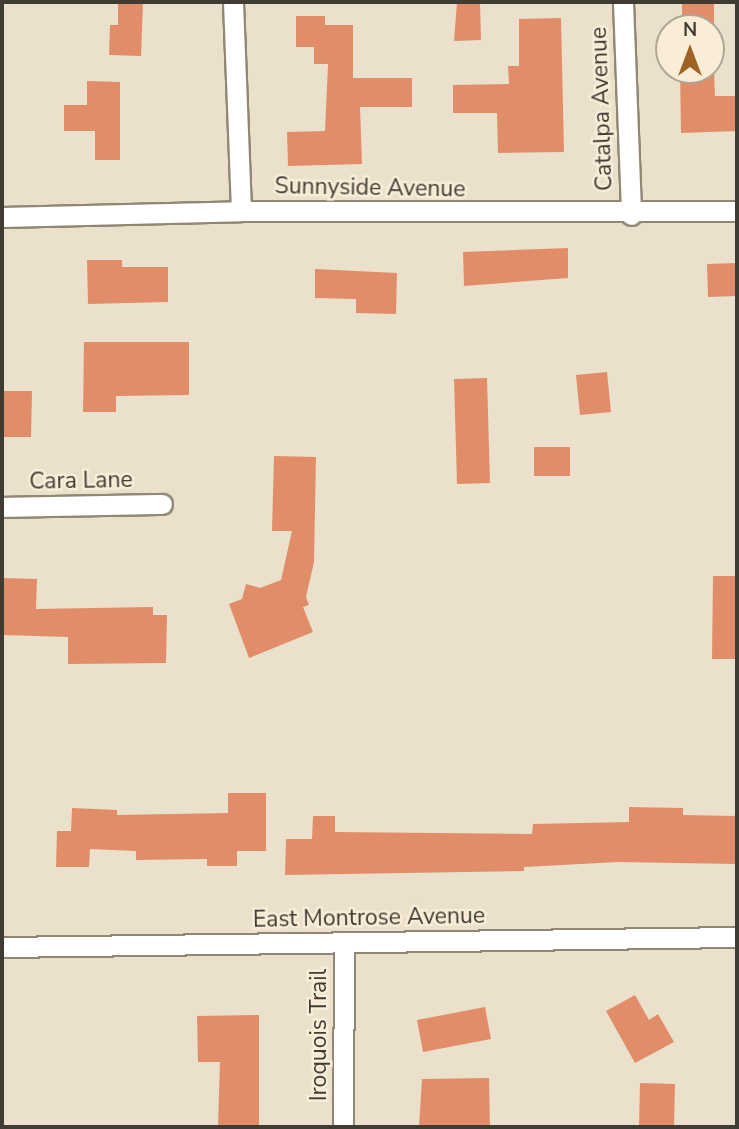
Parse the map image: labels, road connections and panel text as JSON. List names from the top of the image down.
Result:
{
  "streets": {
    "street": [
      "Catalpa Avenue",
      "Sunnyside Avenue",
      "Cara Lane",
      "East Montrose Avenue",
      "Iroquois Trail"
    ]
  },
  "crossings": [
    ["Catalpa Avenue", "Sunnyside Avenue"],
    ["East Montrose Avenue", "Iroquois Trail"]
  ],
  "north": "top"
}
